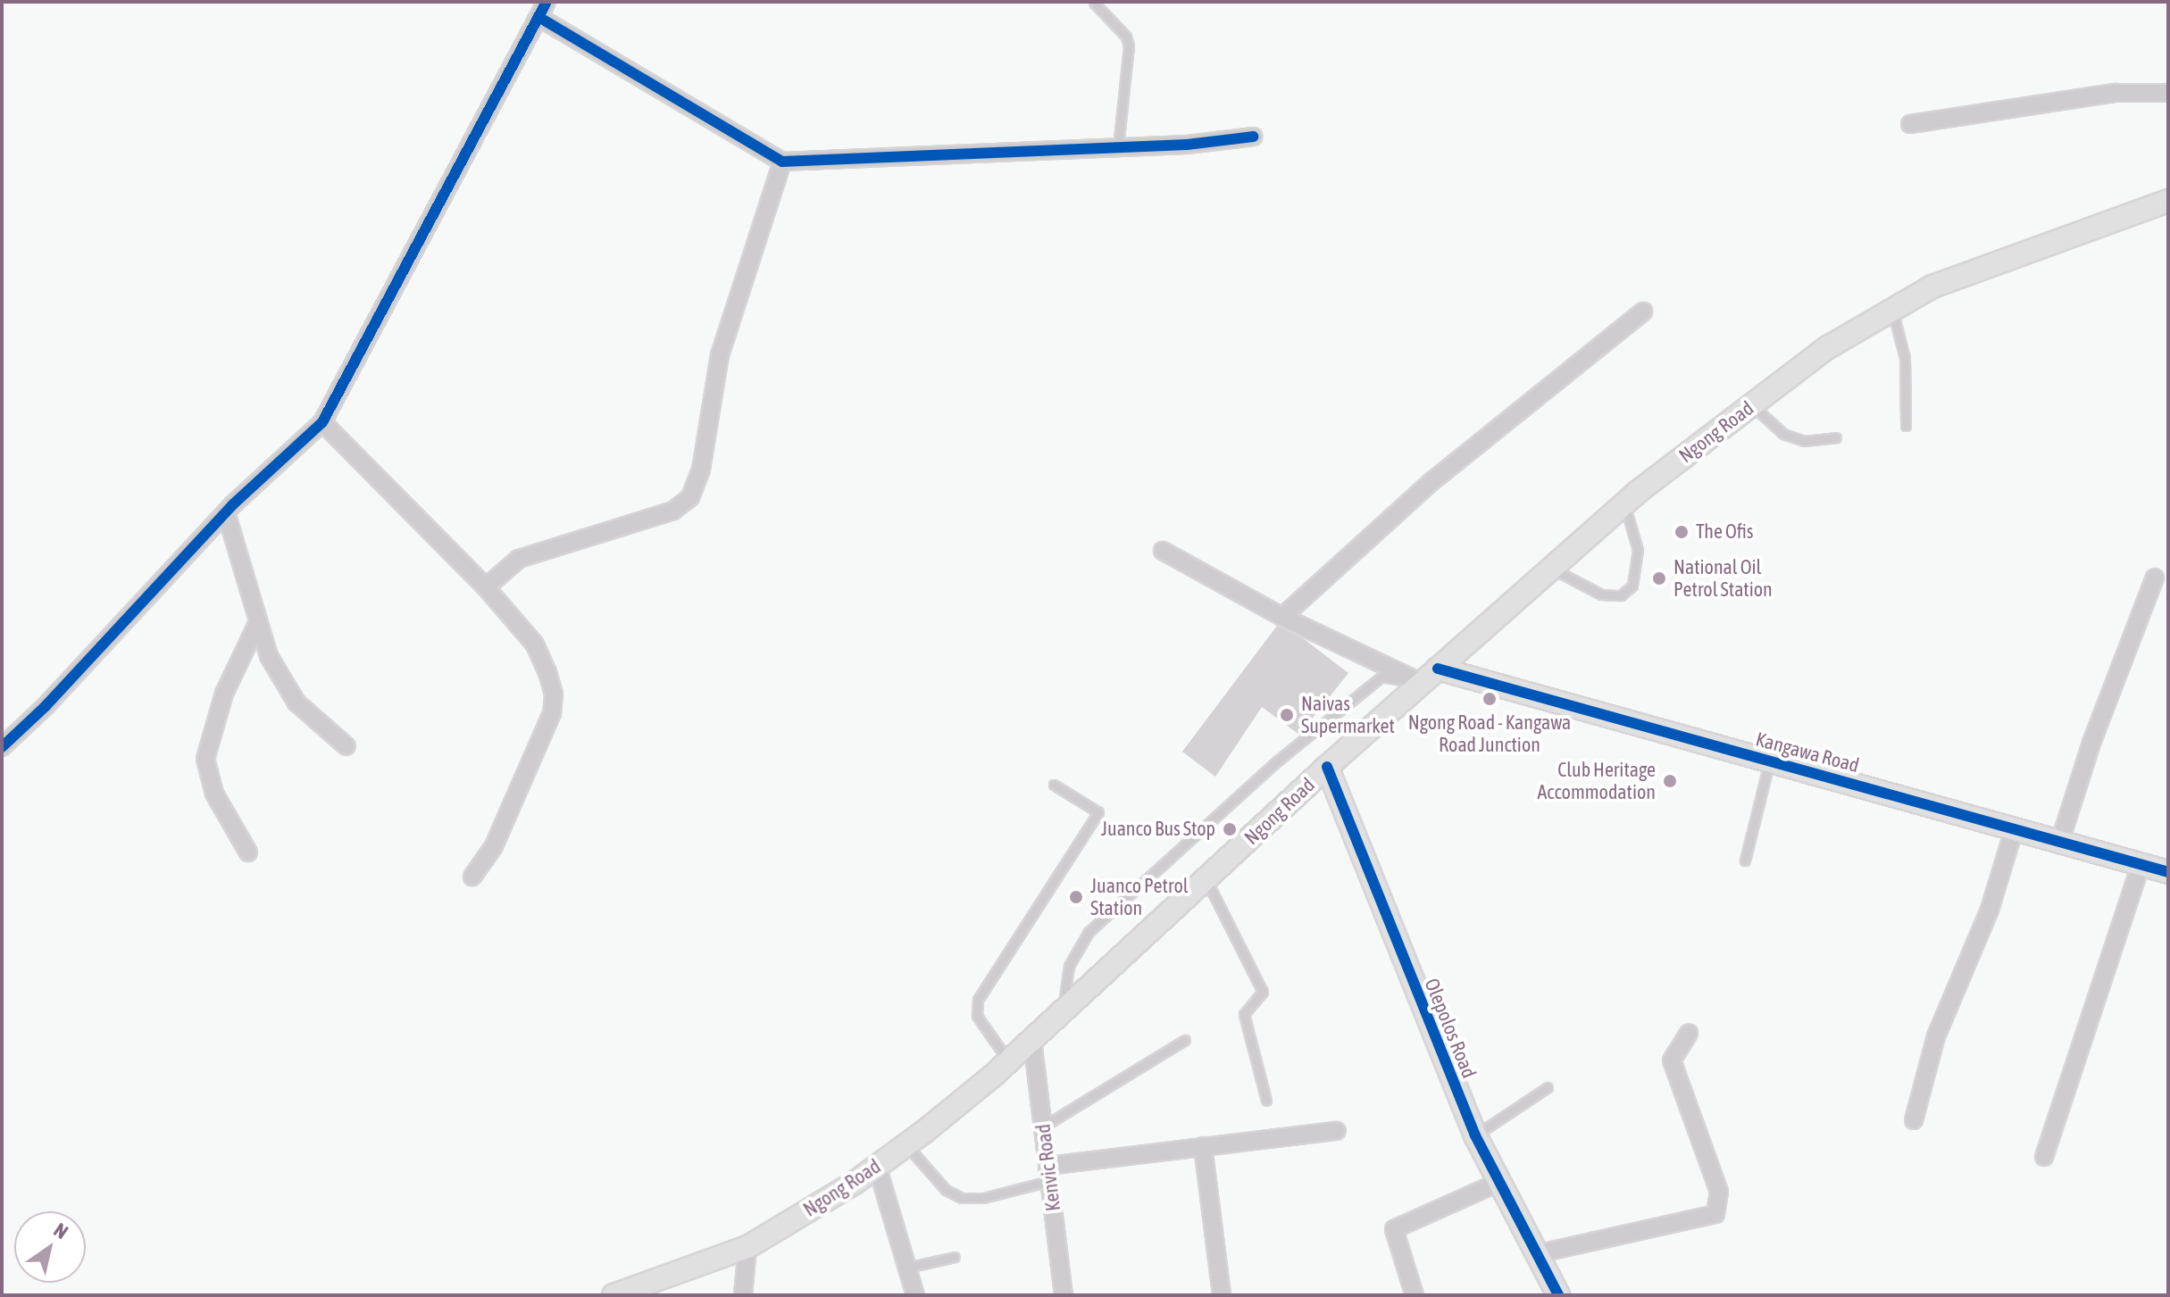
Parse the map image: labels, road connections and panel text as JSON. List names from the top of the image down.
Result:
{
  "streets": {
    "main road": ["Ngong Road", "Kangawa Road", "Olepolos Road"],
    "street": ["Kenvic Road"]
  },
  "crossings": [
    ["Ngong Road", "Kangawa Road"],
    ["Ngong Road", "Olepolos Road"],
    ["Ngong Road", "Kenvic Road"]
  ],
  "places": [
    "The Ofis",
    "National Oil Petrol Station",
    "Ngong Road - Kangawa Road Junction",
    "Naivas Supermarket",
    "Club Heritage Accommodation",
    "Juanco Bus Stop",
    "Juanco Petrol Station"
  ],
  "north": "top right"
}
